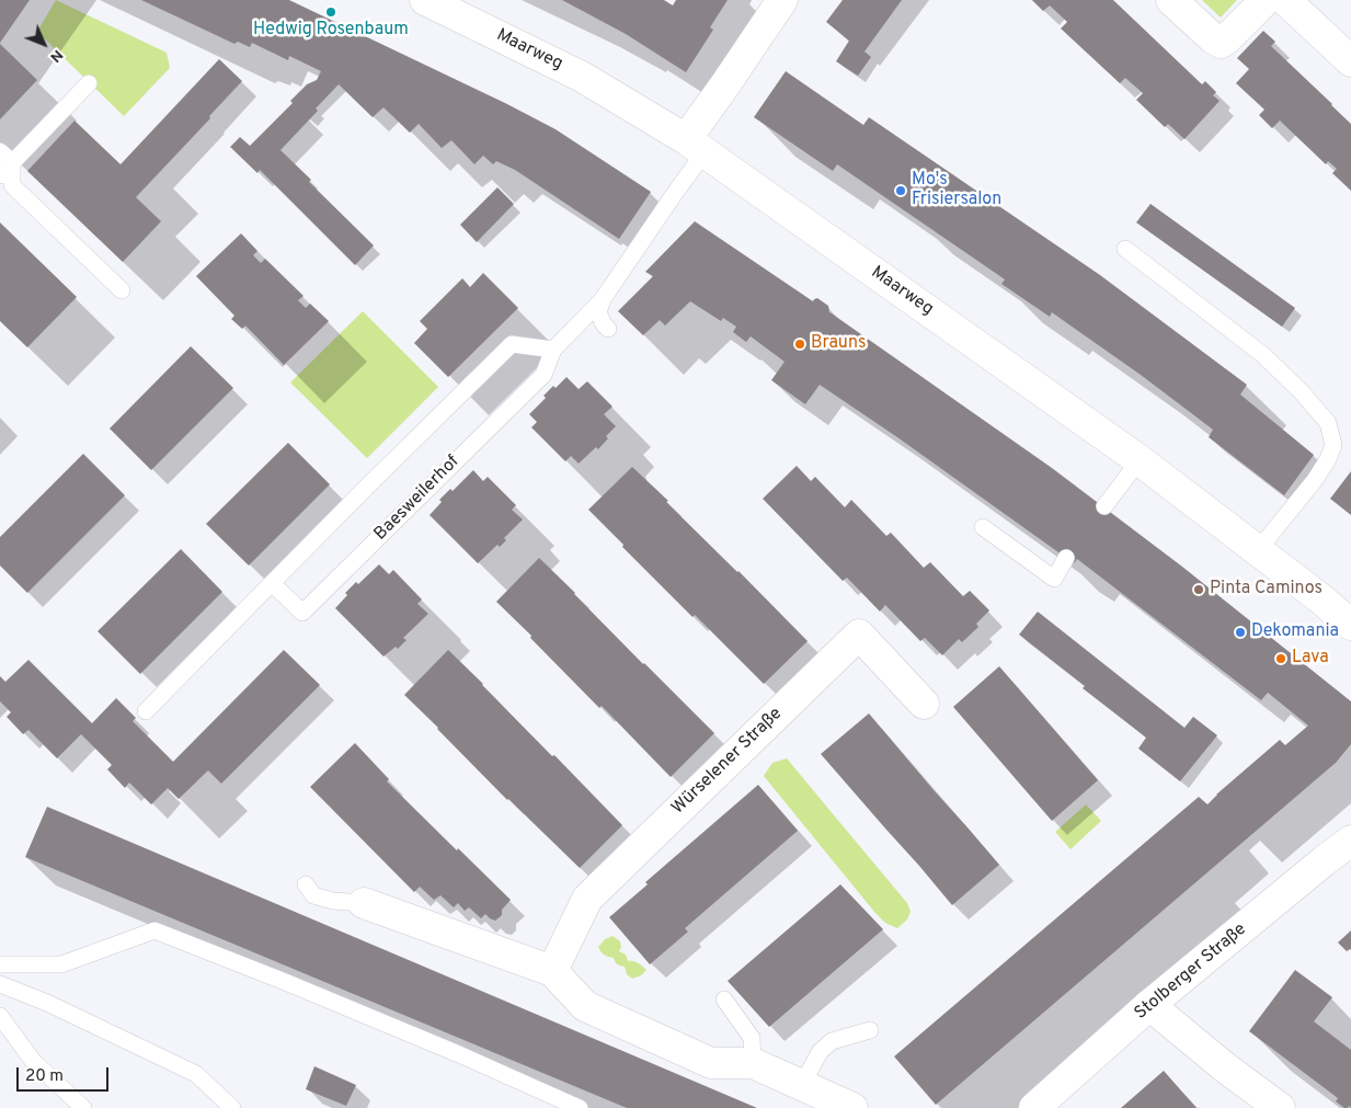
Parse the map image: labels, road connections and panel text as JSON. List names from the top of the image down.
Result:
{
  "streets": {
    "street": ["Maarweg", "Würselener Straße", "Stolberger Straße"],
    "lane": ["Baesweilerhof"]
  },
  "crossings": [
    ["Maarweg", "Baesweilerhof"]
  ],
  "places": [
    "Hedwig Rosenbaum",
    "Mo's Frisiersalon",
    "Brauns",
    "Pinta Caminos",
    "Dekomania",
    "Lava"
  ],
  "scale_bar": "20 m",
  "north": "bottom right"
}
